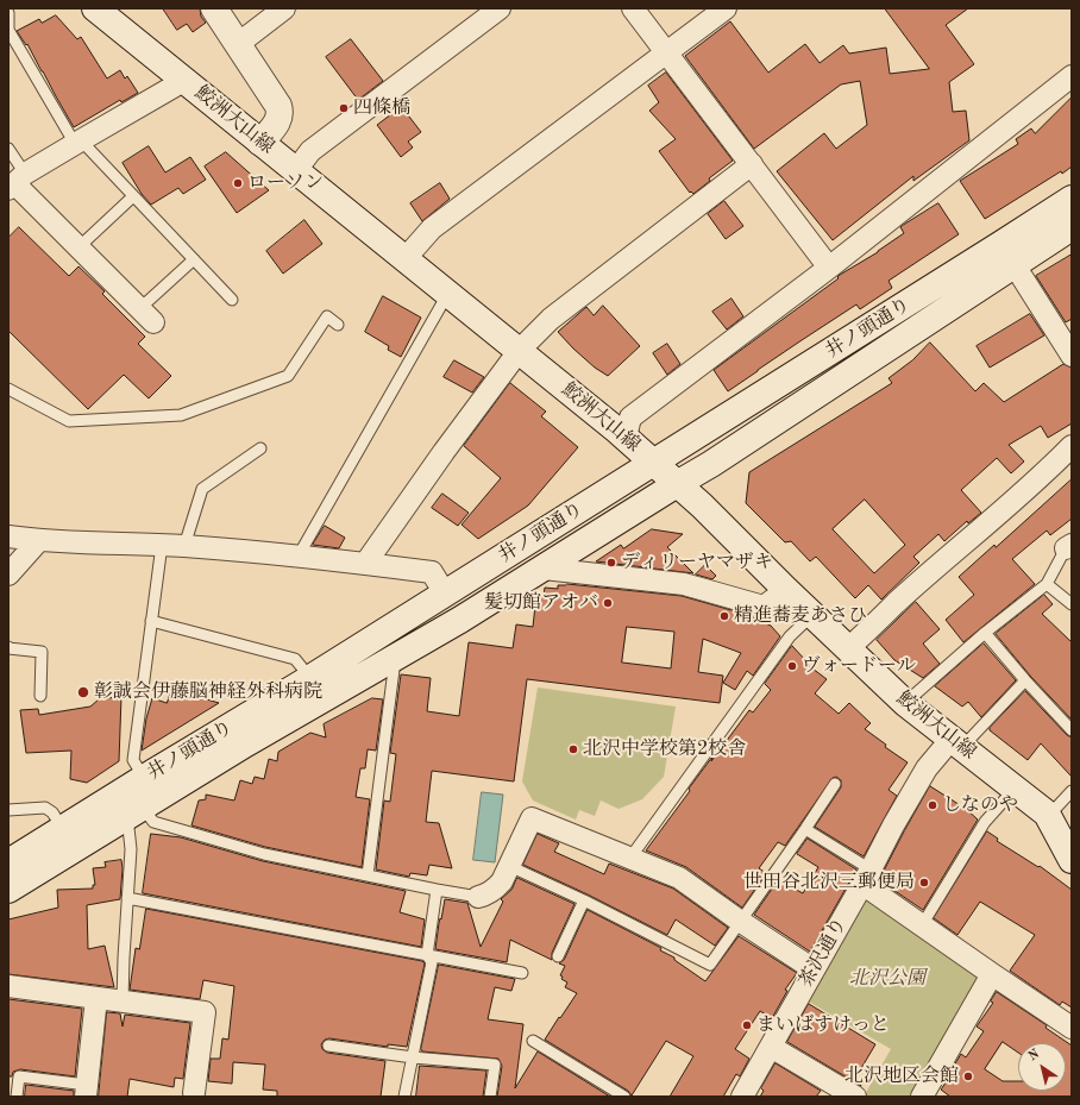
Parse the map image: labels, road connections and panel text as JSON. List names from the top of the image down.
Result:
{
  "streets": {
    "main road": ["鮫洲大山線", "井ノ頭通り"],
    "street": ["茶沢通り"]
  },
  "crossings": [
    ["鮫洲大山線", "井ノ頭通り"],
    ["鮫洲大山線", "茶沢通り"]
  ],
  "parks": ["北沢公園"],
  "places": [
    "四條橋",
    "ローソン",
    "ディリーヤマザキ",
    "髪切館アオバ",
    "精進蕎麦あさひ",
    "ヴォードール",
    "彰誠会伊藤脳神経外科病院",
    "北沢中学校第2校舎",
    "しなのや",
    "世田谷北沢三郵便局",
    "まいばすけっと",
    "北沢地区会館"
  ],
  "north": "top left"
}
